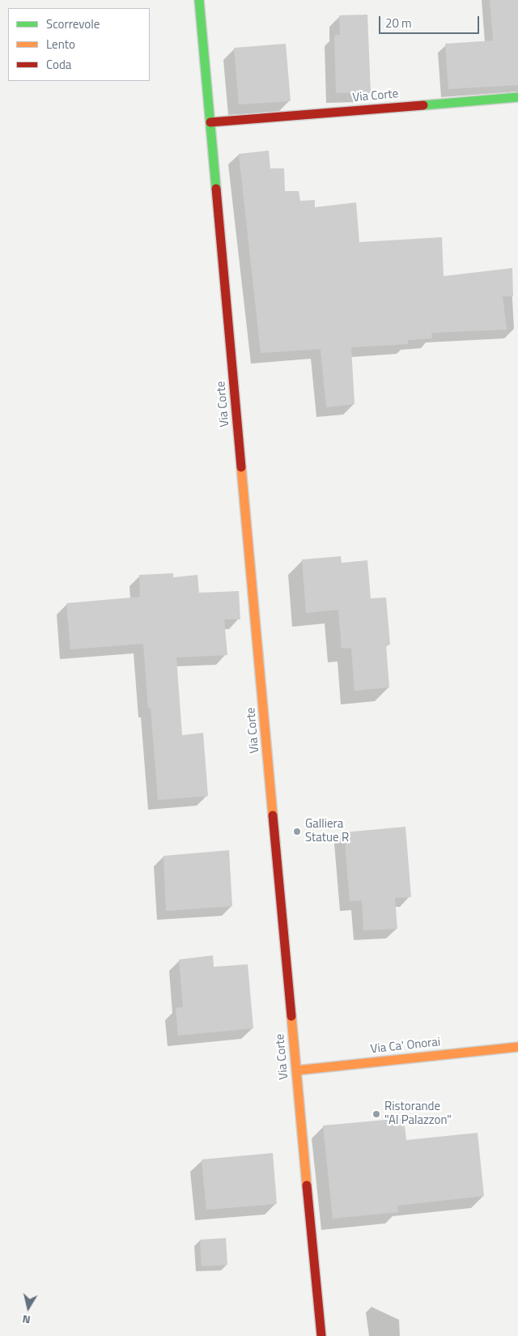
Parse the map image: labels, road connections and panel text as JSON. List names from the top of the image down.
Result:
{
  "streets": {
    "main road": ["Via Corte", "Via Ca' Onorai"]
  },
  "crossings": [
    ["Via Corte", "Via Ca' Onorai"]
  ],
  "places": ["Galliera Statue R", "Ristorande \"Al Palazzon\""],
  "legend": ["Scorrevole", "Lento", "Coda"],
  "scale_bar": "20 m",
  "north": "bottom"
}
